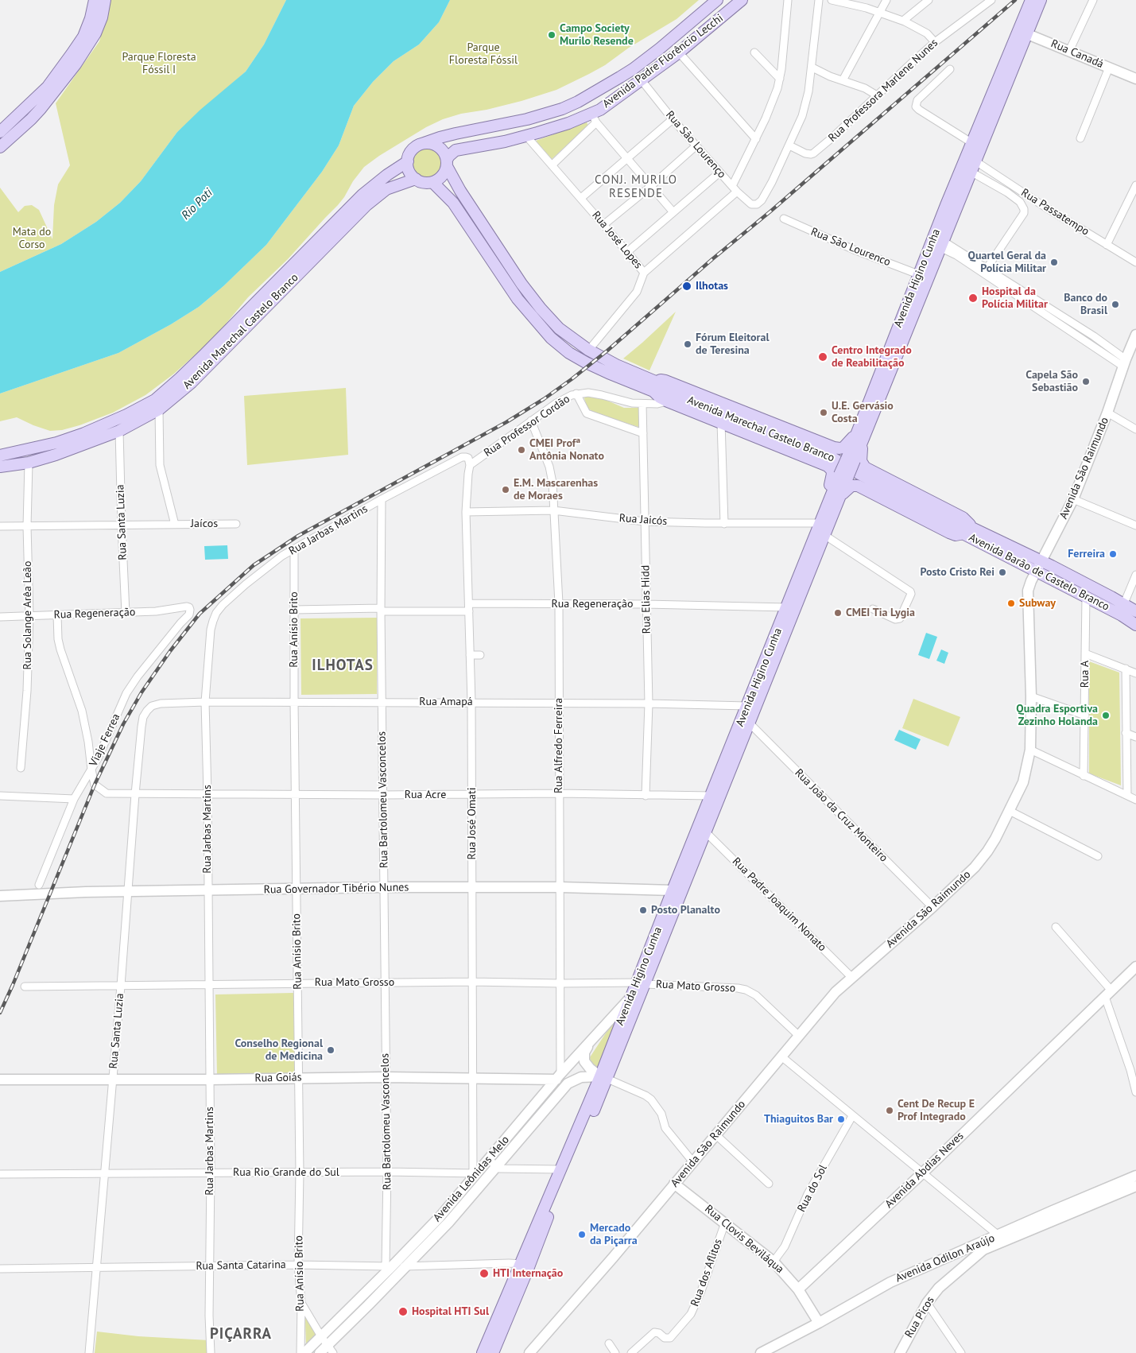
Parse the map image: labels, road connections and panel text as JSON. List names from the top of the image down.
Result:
{
  "streets": {
    "main road": [
      "Avenida Padre Florêncio Lecchi",
      "Avenida Higino Cunha",
      "Avenida Marechal Castelo Branco",
      "Avenida Barão de Castelo Branco"
    ],
    "street": [
      "Rua Canadá",
      "Rua Professora Marlene Nunes",
      "Rua São Lourenço",
      "Rua Passatempo",
      "Rua José Lopes",
      "Rua São Lourenco",
      "Rua Professor Cordão",
      "Avenida São Raimundo",
      "Rua Jaicós",
      "Rua Santa Luzia",
      "Jaícos",
      "Rua Jarbas Martins",
      "Rua Elias Hidd",
      "Rua Regeneração",
      "Rua Solange Arêa Leão",
      "Rua Anísio Brito",
      "Rua A",
      "Rua Amapá",
      "Viaje Ferrea",
      "Rua Alfredo Ferreira",
      "Rua Acre",
      "Rua Bartolomeu Vasconcelos",
      "Rua João da Cruz Monteiro",
      "Rua José Omati",
      "Rua Governador Tibério Nunes",
      "Rua Padre Joaquim Nonato",
      "Rua Mato Grosso",
      "Rua Goiás",
      "Avenida Abdias Neves",
      "Rua Rio Grande do Sul",
      "Avenida Leônidas Melo",
      "Rua do Sol",
      "Rua Clovis Beviláqua",
      "Avenida Odilon Araújo",
      "Rua Santa Catarina",
      "Rua dos Aflitos",
      "Rua Picos"
    ]
  },
  "crossings": [
    ["Rua Canadá", "Avenida Higino Cunha"],
    ["Avenida Padre Florêncio Lecchi", "Rua São Lourenço"],
    ["Avenida Padre Florêncio Lecchi", "Rua José Lopes"],
    ["Avenida Padre Florêncio Lecchi", "Avenida Marechal Castelo Branco"],
    ["Rua Professora Marlene Nunes", "Rua São Lourenço"],
    ["Rua Passatempo", "Avenida Higino Cunha"],
    ["Rua São Lourenco", "Avenida Higino Cunha"],
    ["Avenida Higino Cunha", "Rua Jaicós"],
    ["Avenida Higino Cunha", "Rua Regeneração"],
    ["Avenida Higino Cunha", "Rua Amapá"],
    ["Avenida Higino Cunha", "Rua Acre"],
    ["Avenida Higino Cunha", "Rua João da Cruz Monteiro"],
    ["Avenida Higino Cunha", "Rua Governador Tibério Nunes"],
    ["Avenida Higino Cunha", "Rua Padre Joaquim Nonato"],
    ["Avenida Higino Cunha", "Rua Mato Grosso"],
    ["Avenida Higino Cunha", "Avenida Leônidas Melo"],
    ["Avenida Higino Cunha", "Rua Santa Catarina"],
    ["Avenida Marechal Castelo Branco", "Rua Santa Luzia"],
    ["Avenida Marechal Castelo Branco", "Avenida Barão de Castelo Branco"],
    ["Avenida Marechal Castelo Branco", "Rua Solange Arêa Leão"],
    ["Rua Professor Cordão", "Rua Jarbas Martins"],
    ["Rua Professor Cordão", "Rua Elias Hidd"],
    ["Rua Professor Cordão", "Rua Alfredo Ferreira"],
    ["Rua Professor Cordão", "Rua José Omati"],
    ["Avenida São Raimundo", "Avenida Barão de Castelo Branco"],
    ["Avenida São Raimundo", "Rua João da Cruz Monteiro"],
    ["Avenida São Raimundo", "Rua Padre Joaquim Nonato"],
    ["Avenida São Raimundo", "Rua Mato Grosso"],
    ["Avenida São Raimundo", "Rua Clovis Beviláqua"],
    ["Rua Jaicós", "Rua Elias Hidd"],
    ["Rua Jaicós", "Rua Alfredo Ferreira"],
    ["Rua Jaicós", "Rua José Omati"],
    ["Rua Santa Luzia", "Rua Regeneração"],
    ["Rua Santa Luzia", "Rua Amapá"],
    ["Rua Santa Luzia", "Rua Acre"],
    ["Rua Santa Luzia", "Rua Governador Tibério Nunes"],
    ["Rua Santa Luzia", "Rua Mato Grosso"],
    ["Rua Santa Luzia", "Rua Goiás"],
    ["Rua Santa Luzia", "Rua Rio Grande do Sul"],
    ["Rua Santa Luzia", "Rua Santa Catarina"],
    ["Rua Jarbas Martins", "Rua Anísio Brito"],
    ["Rua Jarbas Martins", "Rua Amapá"],
    ["Rua Jarbas Martins", "Rua Acre"],
    ["Rua Jarbas Martins", "Rua Bartolomeu Vasconcelos"],
    ["Rua Jarbas Martins", "Rua José Omati"],
    ["Rua Jarbas Martins", "Rua Governador Tibério Nunes"],
    ["Rua Jarbas Martins", "Rua Mato Grosso"],
    ["Rua Jarbas Martins", "Rua Goiás"],
    ["Rua Jarbas Martins", "Rua Rio Grande do Sul"],
    ["Rua Jarbas Martins", "Rua Santa Catarina"],
    ["Avenida Barão de Castelo Branco", "Rua A"],
    ["Rua Elias Hidd", "Rua Regeneração"],
    ["Rua Elias Hidd", "Rua Amapá"],
    ["Rua Elias Hidd", "Rua Acre"],
    ["Rua Regeneração", "Rua Solange Arêa Leão"],
    ["Rua Regeneração", "Viaje Ferrea"],
    ["Rua Regeneração", "Rua Alfredo Ferreira"],
    ["Rua Regeneração", "Rua José Omati"],
    ["Rua Anísio Brito", "Rua Amapá"],
    ["Rua Anísio Brito", "Rua Acre"],
    ["Rua Anísio Brito", "Rua Governador Tibério Nunes"],
    ["Rua Anísio Brito", "Rua Mato Grosso"],
    ["Rua Anísio Brito", "Rua Goiás"],
    ["Rua Anísio Brito", "Rua Rio Grande do Sul"],
    ["Rua Anísio Brito", "Rua Santa Catarina"],
    ["Rua Amapá", "Rua Alfredo Ferreira"],
    ["Rua Amapá", "Rua Bartolomeu Vasconcelos"],
    ["Rua Amapá", "Rua José Omati"],
    ["Viaje Ferrea", "Rua Acre"],
    ["Rua Alfredo Ferreira", "Rua Acre"],
    ["Rua Alfredo Ferreira", "Rua Governador Tibério Nunes"],
    ["Rua Alfredo Ferreira", "Rua Mato Grosso"],
    ["Rua Alfredo Ferreira", "Rua Goiás"],
    ["Rua Alfredo Ferreira", "Avenida Leônidas Melo"],
    ["Rua Acre", "Rua Bartolomeu Vasconcelos"],
    ["Rua Acre", "Rua José Omati"],
    ["Rua Bartolomeu Vasconcelos", "Rua Governador Tibério Nunes"],
    ["Rua Bartolomeu Vasconcelos", "Rua Mato Grosso"],
    ["Rua Bartolomeu Vasconcelos", "Rua Goiás"],
    ["Rua Bartolomeu Vasconcelos", "Rua Rio Grande do Sul"],
    ["Rua Bartolomeu Vasconcelos", "Avenida Leônidas Melo"],
    ["Rua Bartolomeu Vasconcelos", "Rua Santa Catarina"],
    ["Rua José Omati", "Rua Governador Tibério Nunes"],
    ["Rua José Omati", "Rua Mato Grosso"],
    ["Rua José Omati", "Rua Goiás"],
    ["Rua José Omati", "Rua Rio Grande do Sul"],
    ["Rua José Omati", "Avenida Leônidas Melo"],
    ["Rua Goiás", "Avenida Leônidas Melo"],
    ["Avenida Abdias Neves", "Rua Clovis Beviláqua"],
    ["Rua Rio Grande do Sul", "Avenida Leônidas Melo"],
    ["Avenida Leônidas Melo", "Rua Santa Catarina"],
    ["Rua do Sol", "Rua Clovis Beviláqua"],
    ["Rua Clovis Beviláqua", "Avenida Odilon Araújo"],
    ["Rua Clovis Beviláqua", "Rua dos Aflitos"],
    ["Avenida Odilon Araújo", "Rua Picos"]
  ],
  "districts": ["CONJ. MURILO RESENDE", "ILHOTAS", "PIÇARRA"],
  "water": ["Rio Poti"],
  "parks": ["Parque Floresta Fóssil", "Parque Floresta Fóssil I", "Mata do Corso"],
  "places": [
    "Campo Society Murilo Resende",
    "Quartel Geral da Polícia Militar",
    "Ilhotas",
    "Hospital da Polícia Militar",
    "Banco do Brasil",
    "Fórum Eleitoral de Teresina",
    "Centro Integrado de Reabilitação",
    "Capela São Sebastião",
    "U.E. Gervásio Costa",
    "CMEI Profª Antônia Nonato",
    "E.M. Mascarenhas de Moraes",
    "Ferreira",
    "Posto Cristo Rei",
    "Subway",
    "CMEI Tia Lygia",
    "Quadra Esportiva Zezinho Holanda",
    "Posto Planalto",
    "Conselho Regional de Medicina",
    "Cent De Recup E Prof Integrado",
    "Thiaguitos Bar",
    "Mercado da Piçarra",
    "HTI Internação",
    "Hospital HTI Sul"
  ]
}
